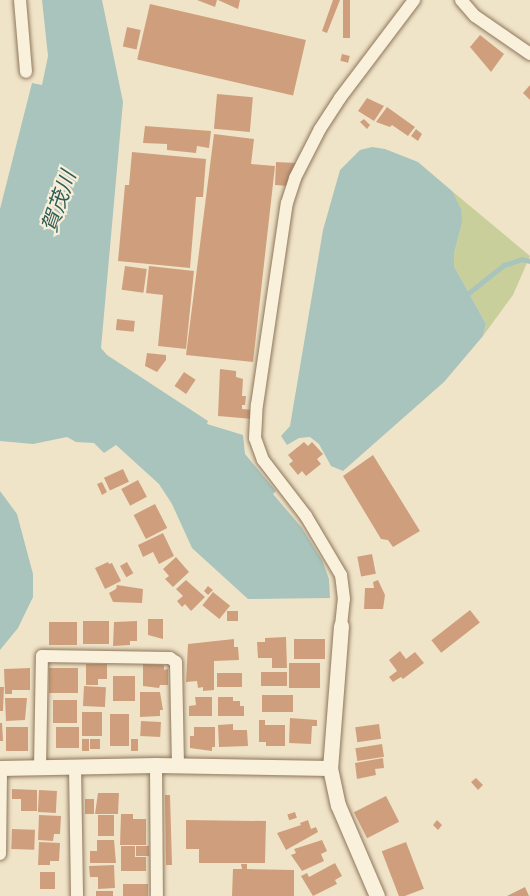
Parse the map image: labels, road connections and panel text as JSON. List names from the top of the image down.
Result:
{
  "water": ["賀茂川"]
}
